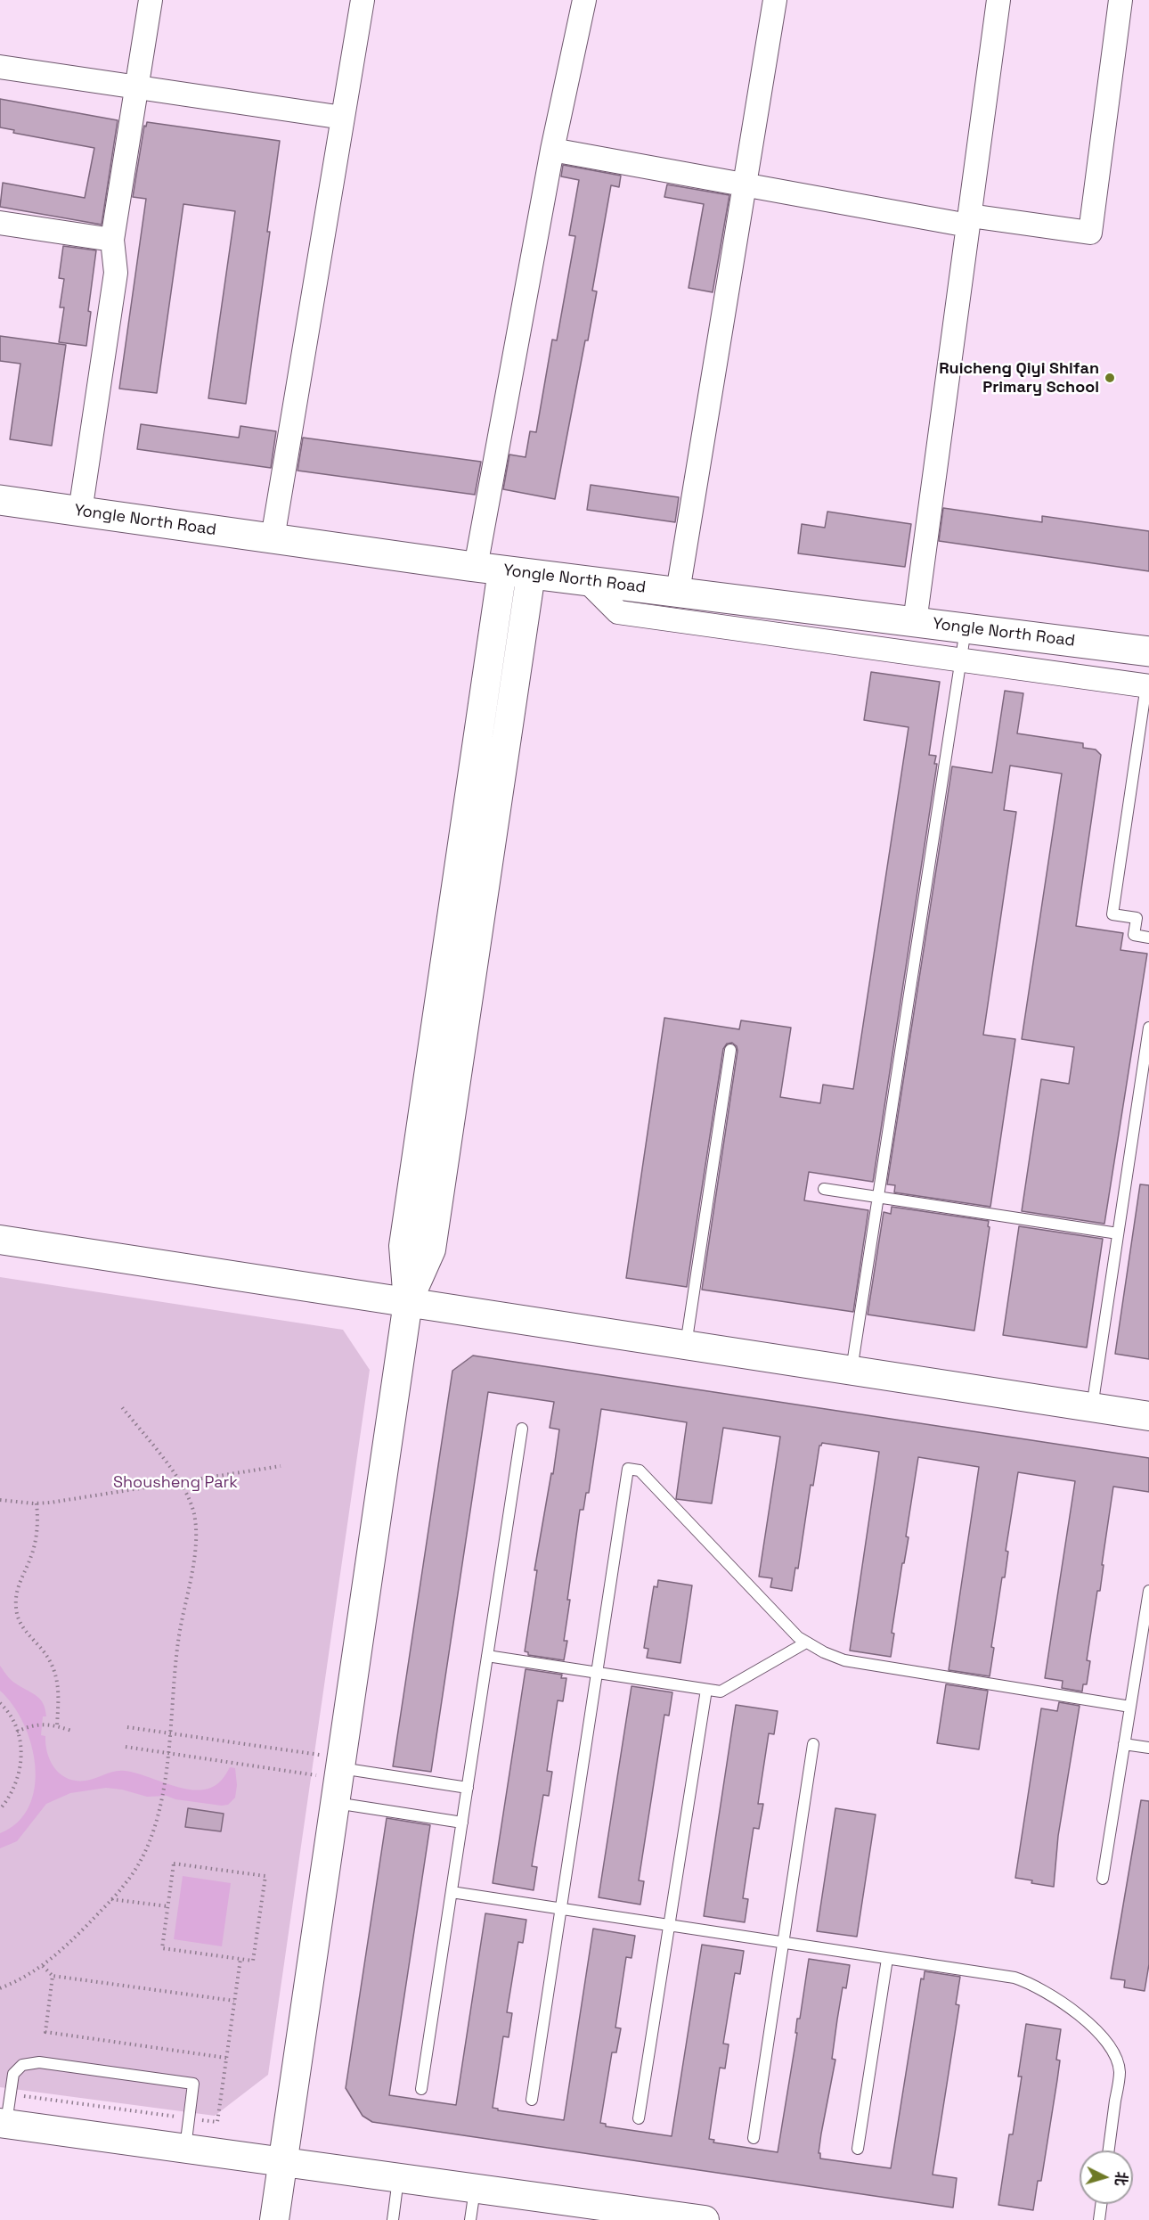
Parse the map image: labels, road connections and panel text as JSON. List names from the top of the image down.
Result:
{
  "streets": {
    "main road": ["Yongle North Road"]
  },
  "parks": ["Shousheng Park"],
  "places": ["Ruicheng Qiyi Shifan Primary School"],
  "north": "right"
}
